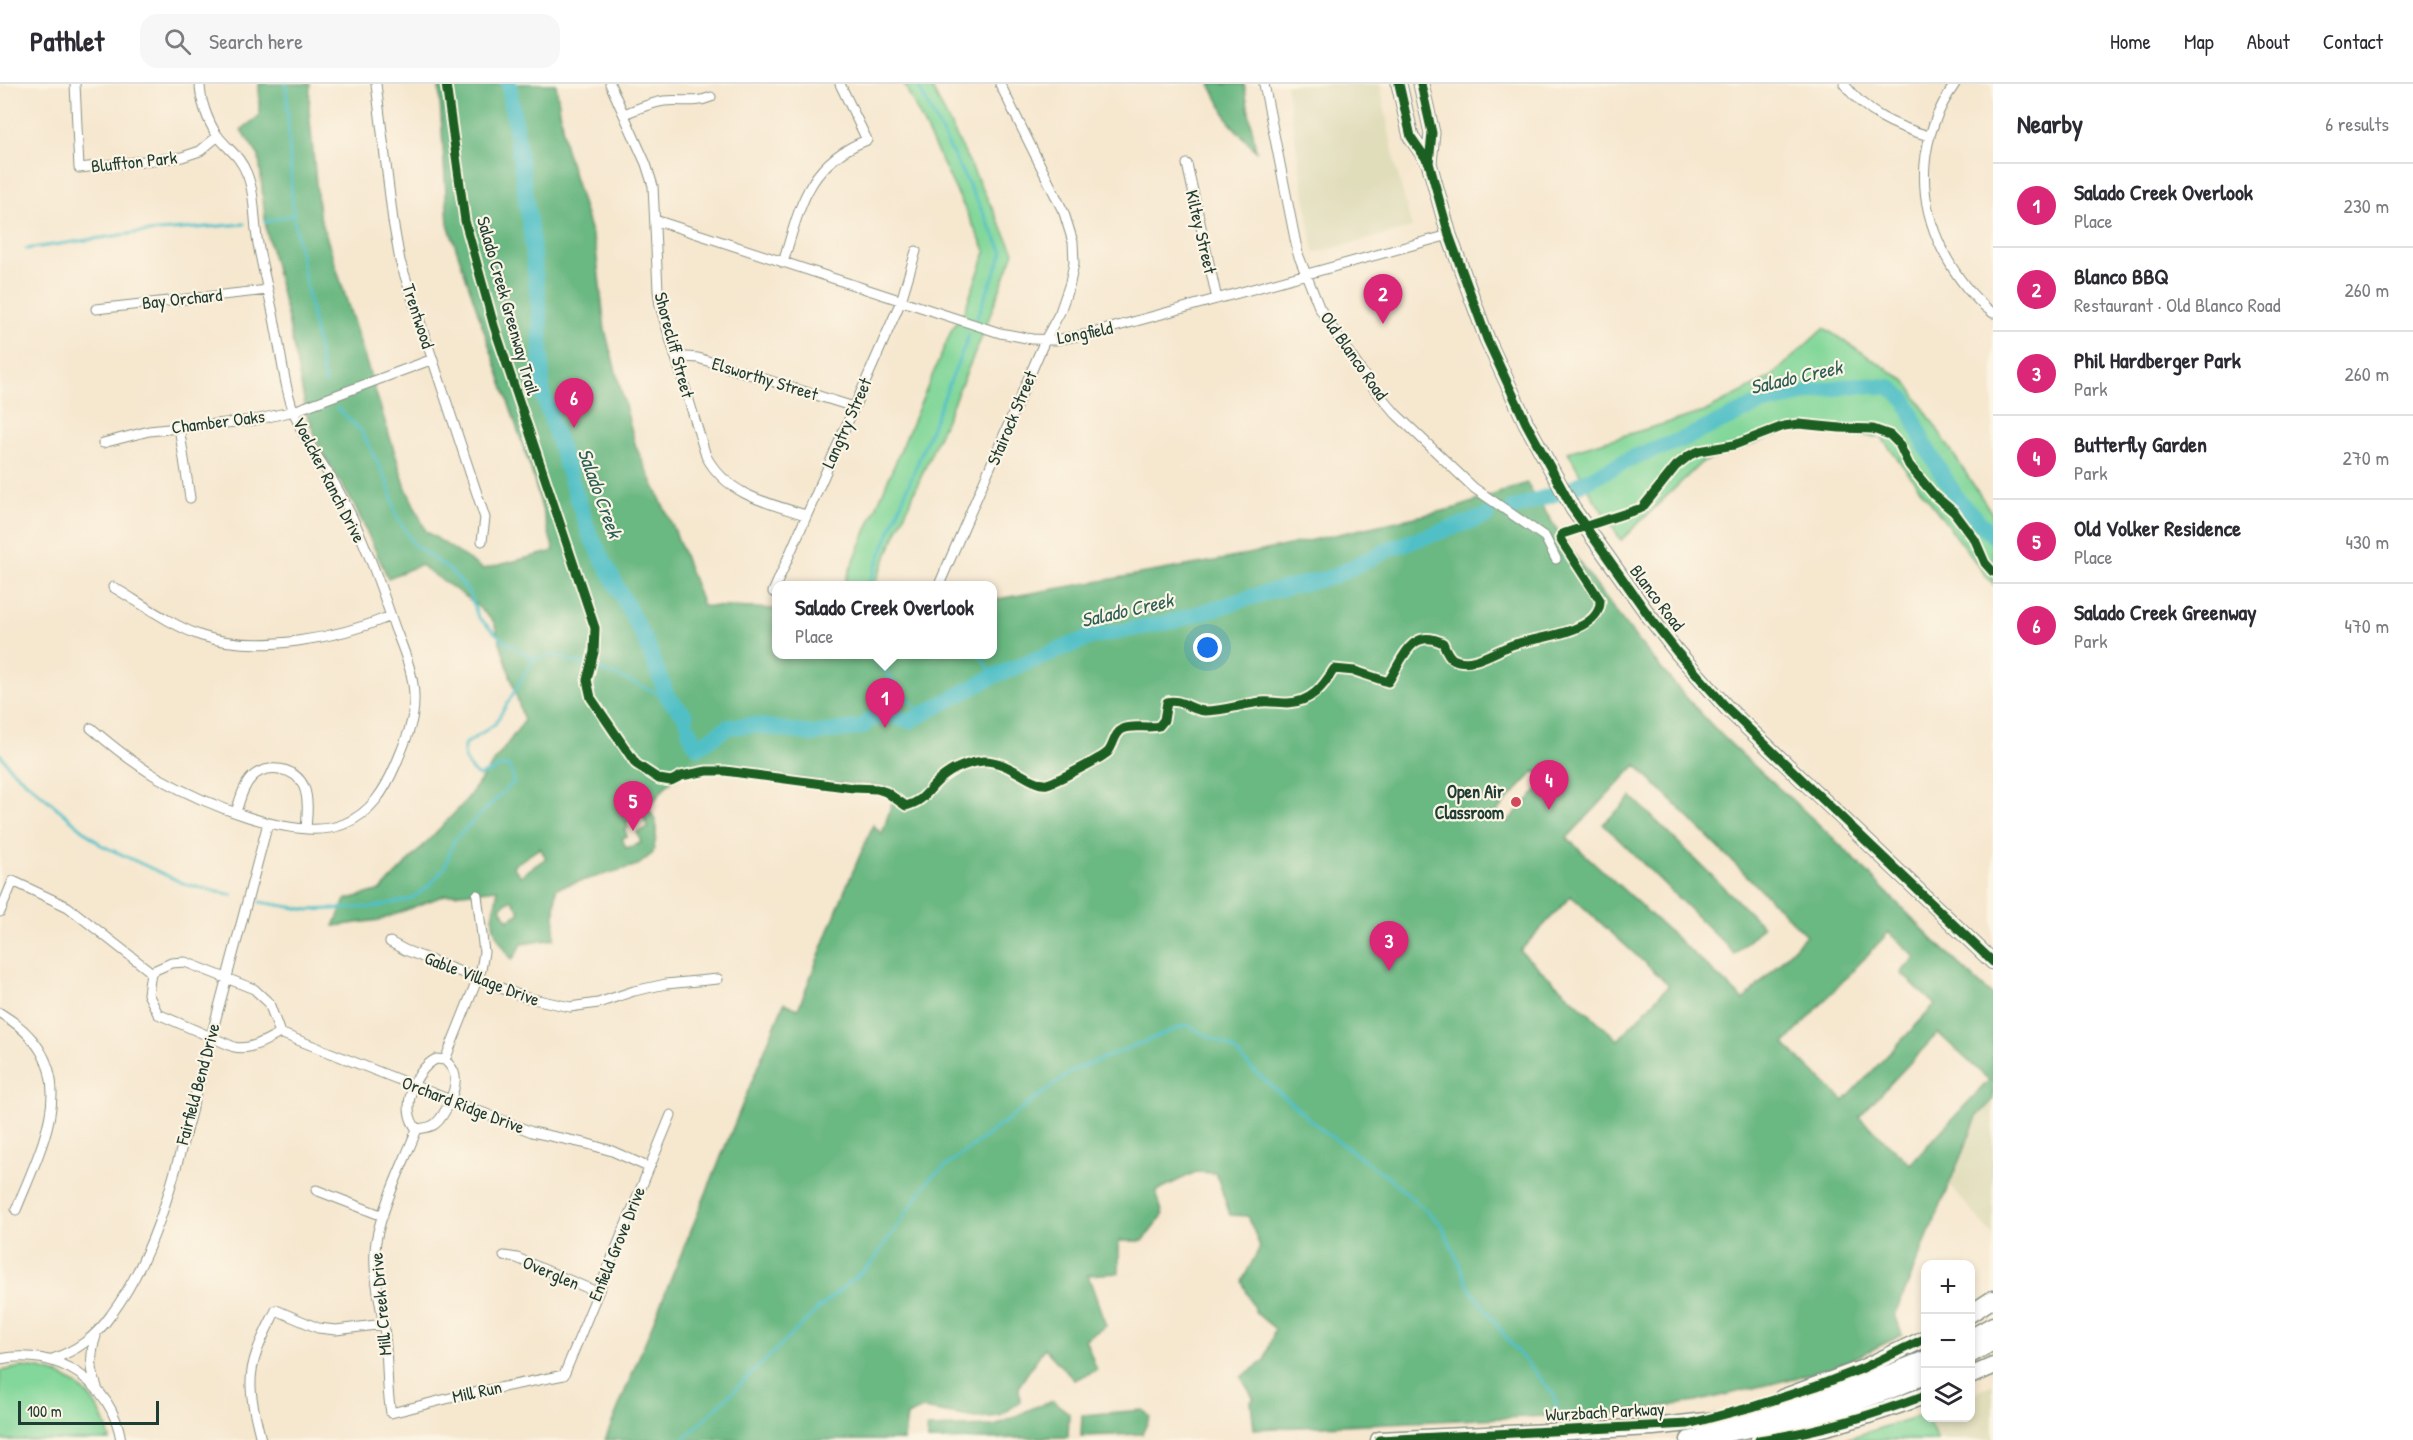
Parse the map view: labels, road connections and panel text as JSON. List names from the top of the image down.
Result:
{
  "streets": {
    "highway": ["Wurzbach Parkway"],
    "main road": ["Blanco Road"],
    "street": [
      "Bluffton Park",
      "Kiltey Street",
      "Bay Orchard",
      "Trentwood",
      "Longfield",
      "Shorecliff Street",
      "Old Blanco Road",
      "Elsworthy Street",
      "Stairock Street",
      "Chamber Oaks",
      "Langtry Street",
      "Voelcker Ranch Drive",
      "Gable Village Drive",
      "Fairfield Bend Drive",
      "Orchard Ridge Drive",
      "Enfield Grove Drive",
      "Overglen",
      "Mill Creek Drive",
      "Mill Run"
    ],
    "cycle path": ["Salado Creek Greenway Trail"]
  },
  "crossings": [
    ["Bluffton Park", "Voelcker Ranch Drive"],
    ["Kiltey Street", "Longfield"],
    ["Bay Orchard", "Voelcker Ranch Drive"],
    ["Trentwood", "Chamber Oaks"],
    ["Longfield", "Shorecliff Street"],
    ["Longfield", "Old Blanco Road"],
    ["Longfield", "Stairock Street"],
    ["Longfield", "Langtry Street"],
    ["Longfield", "Blanco Road"],
    ["Shorecliff Street", "Elsworthy Street"],
    ["Shorecliff Street", "Langtry Street"],
    ["Elsworthy Street", "Langtry Street"],
    ["Chamber Oaks", "Voelcker Ranch Drive"],
    ["Voelcker Ranch Drive", "Fairfield Bend Drive"],
    ["Orchard Ridge Drive", "Enfield Grove Drive"],
    ["Enfield Grove Drive", "Overglen"],
    ["Enfield Grove Drive", "Mill Run"],
    ["Mill Creek Drive", "Mill Run"]
  ],
  "water": ["Salado Creek"],
  "places": ["Open Air Classroom"],
  "scale_bar": "100 m",
  "page": {
    "header": "Pathlet",
    "search": "Search here",
    "nav": [
      "Home",
      "Map",
      "About",
      "Contact"
    ],
    "heading": ["Nearby", "6 results"],
    "list": [
      {
        "mark": "1",
        "name": "Salado Creek Overlook",
        "note": "Place",
        "value": "230 m"
      },
      {
        "mark": "2",
        "name": "Blanco BBQ",
        "note": "Restaurant · Old Blanco Road",
        "value": "260 m"
      },
      {
        "mark": "3",
        "name": "Phil Hardberger Park",
        "note": "Park",
        "value": "260 m"
      },
      {
        "mark": "4",
        "name": "Butterfly Garden",
        "note": "Park",
        "value": "270 m"
      },
      {
        "mark": "5",
        "name": "Old Volker Residence",
        "note": "Place",
        "value": "430 m"
      },
      {
        "mark": "6",
        "name": "Salado Creek Greenway",
        "note": "Park",
        "value": "470 m"
      }
    ],
    "pins": [
      "2",
      "6",
      "1",
      "4",
      "5",
      "3"
    ],
    "popup": ["Salado Creek Overlook", "Place"],
    "map_buttons": ["+", "−"],
    "scale": "100 m"
  }
}
